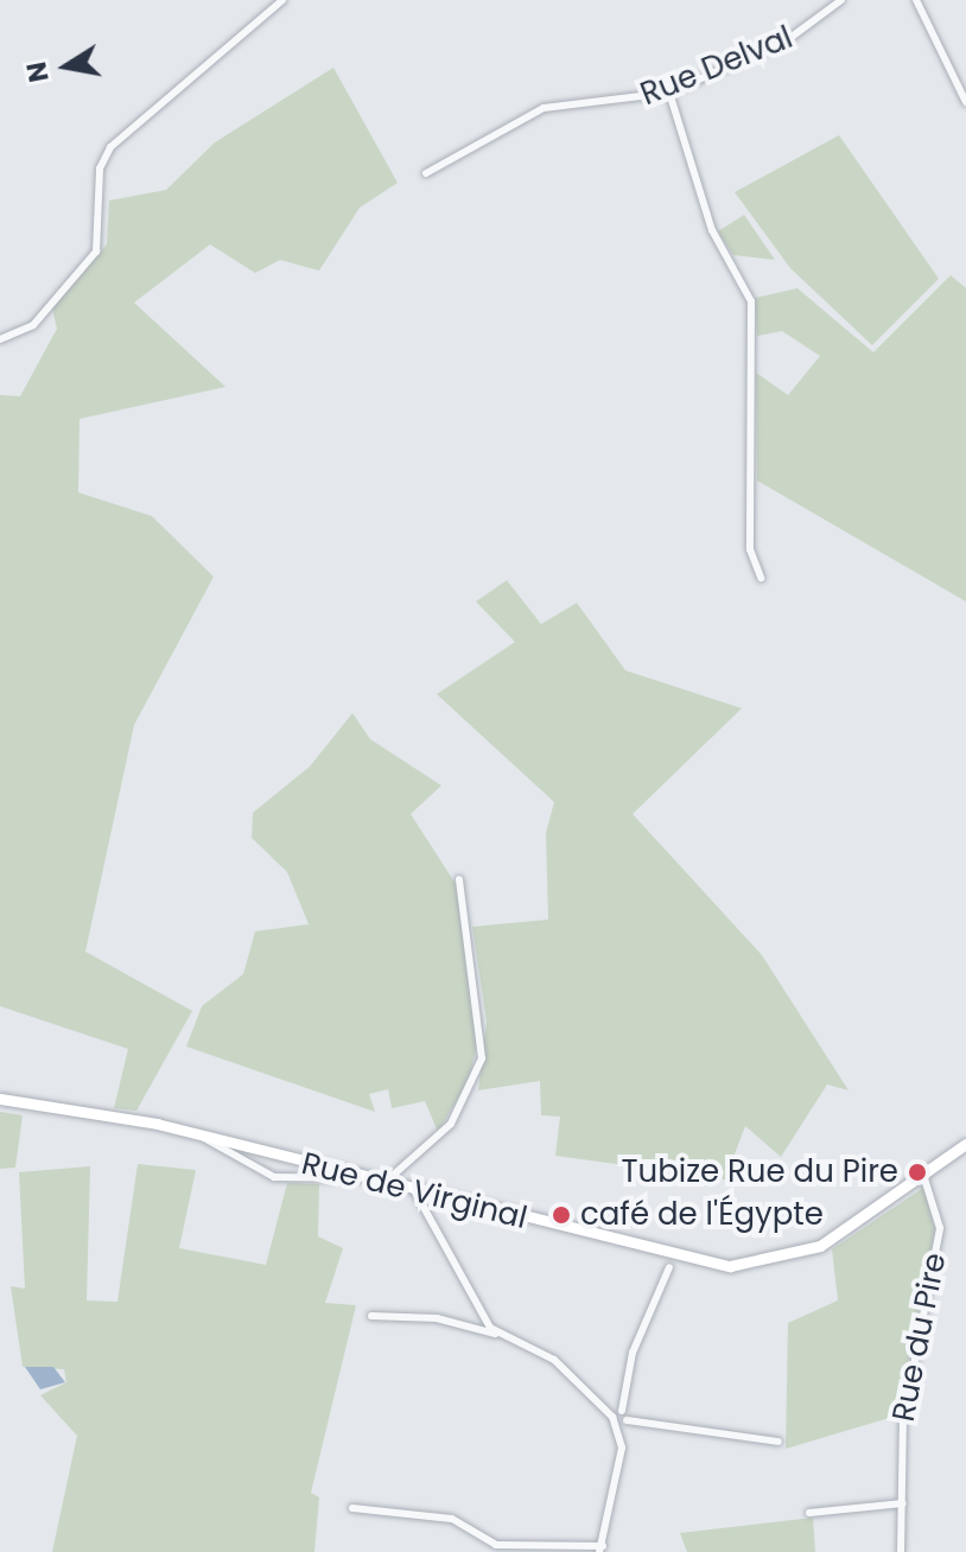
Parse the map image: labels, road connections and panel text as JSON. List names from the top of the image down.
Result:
{
  "streets": {
    "street": ["Rue Delval", "Rue de Virginal", "Rue du Pire"]
  },
  "crossings": [
    ["Rue de Virginal", "Rue du Pire"]
  ],
  "places": ["Tubize Rue du Pire", "café de l'Égypte"],
  "north": "left"
}
